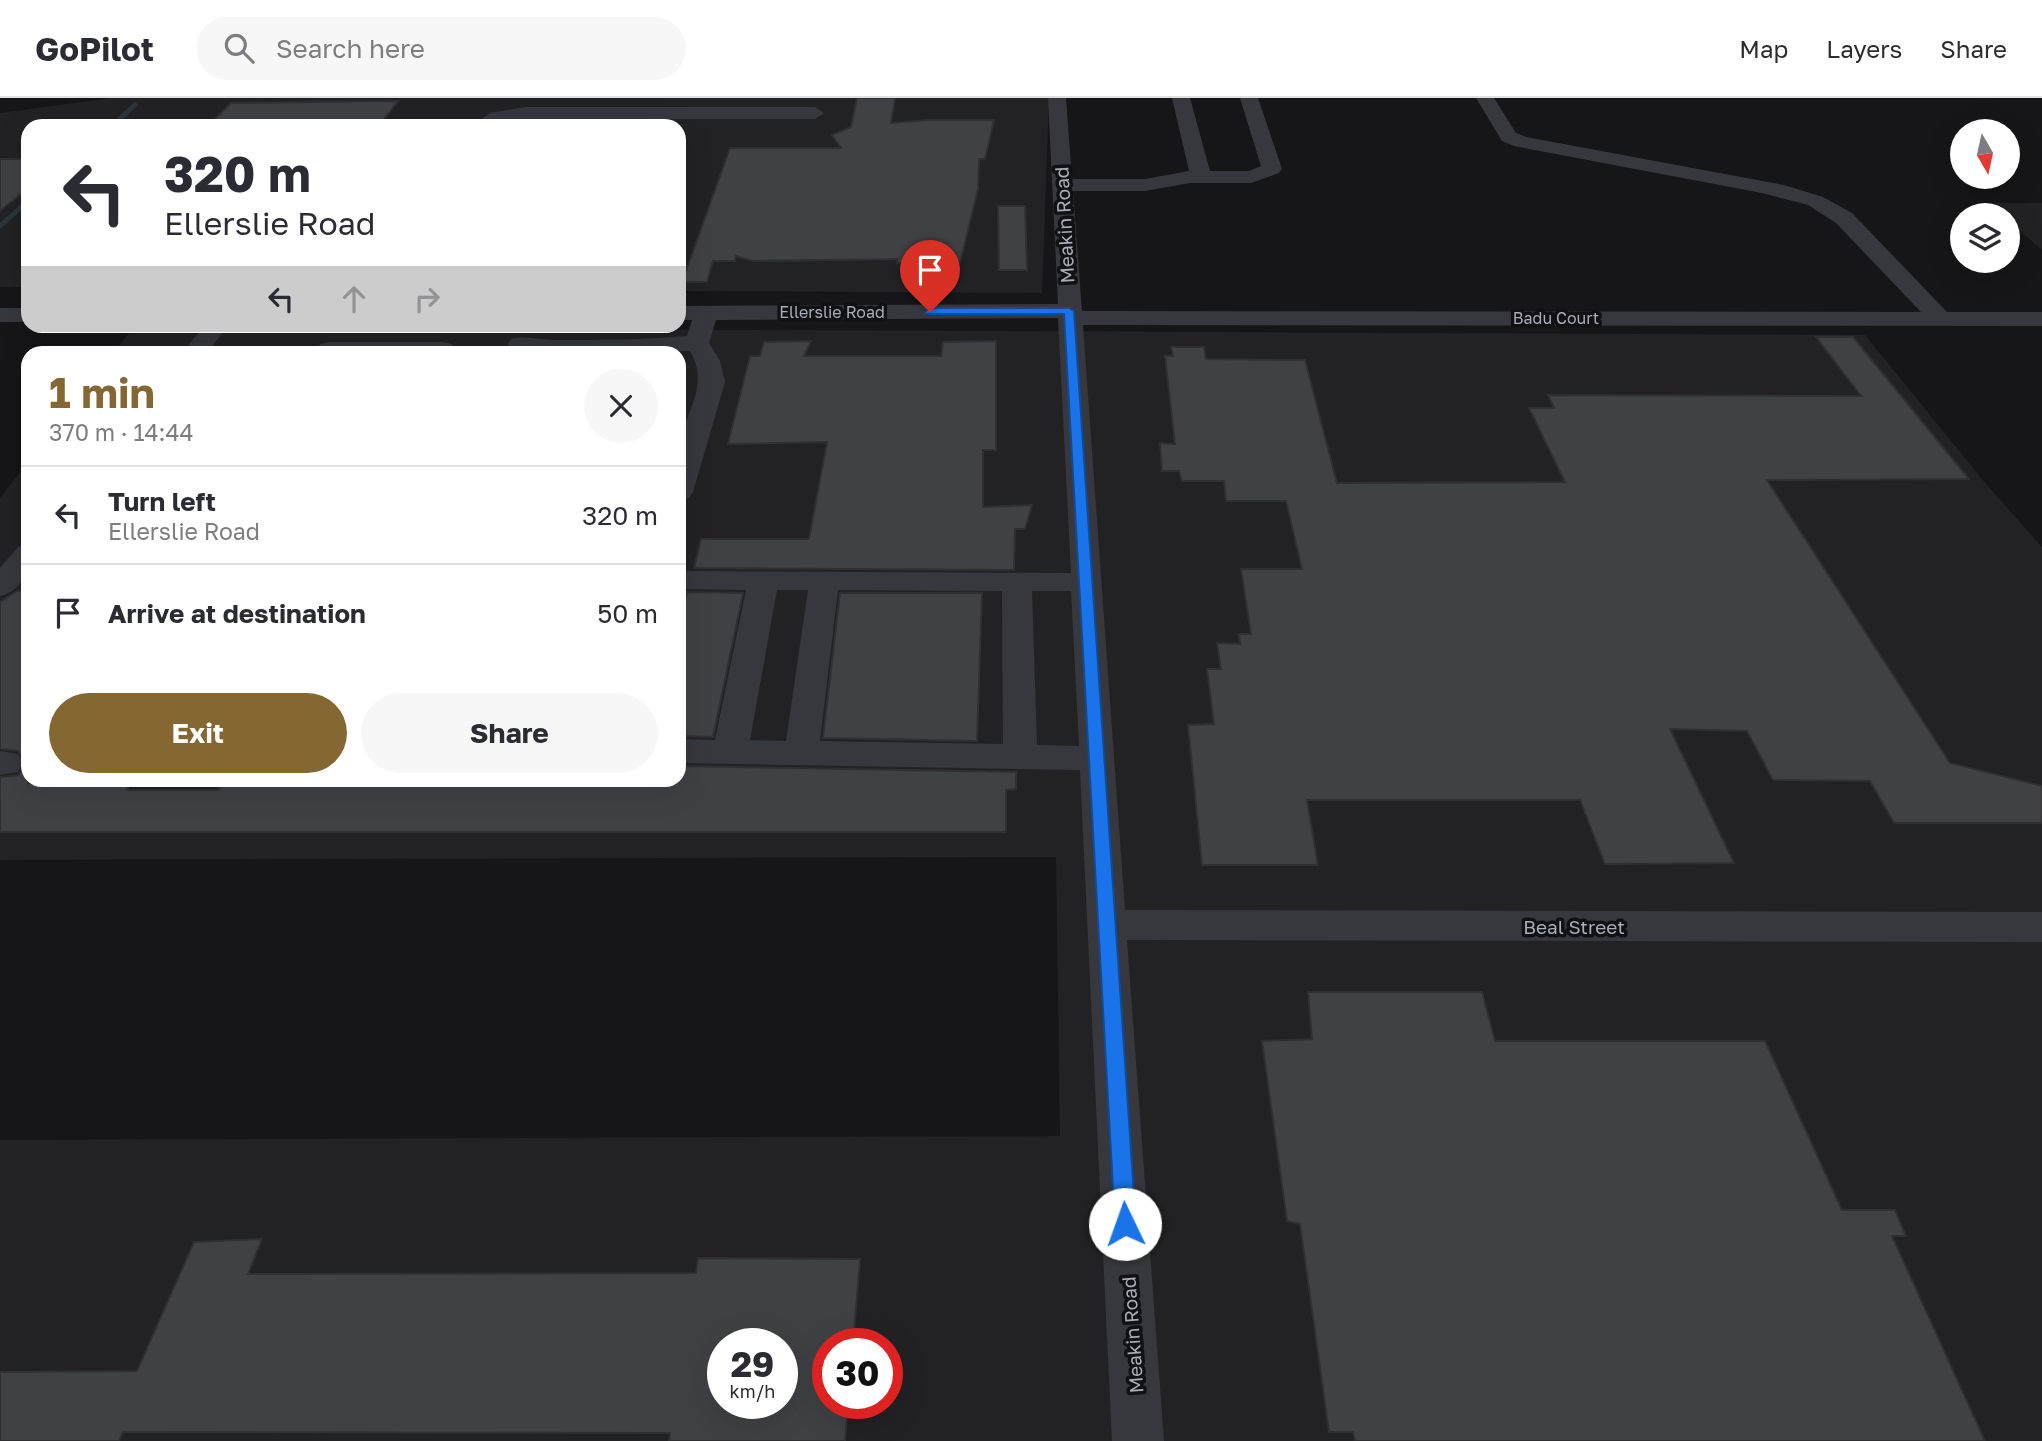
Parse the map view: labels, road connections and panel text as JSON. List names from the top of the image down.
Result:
{
  "streets": {
    "street": [
      "Meakin Road",
      "Ellerslie Road",
      "Badu Court",
      "Beal Street"
    ]
  },
  "crossings": [
    ["Meakin Road", "Ellerslie Road"],
    ["Meakin Road", "Badu Court"],
    ["Meakin Road", "Beal Street"],
    ["Ellerslie Road", "Badu Court"]
  ],
  "north": "bottom",
  "page": {
    "header": "GoPilot",
    "search": "Search here",
    "nav": ["Map", "Layers", "Share"],
    "turn": ["320 m", "Ellerslie Road"],
    "heading": ["1 min", "370 m · 14:44"],
    "list": [
      {
        "name": "Turn left",
        "note": "Ellerslie Road",
        "value": "320 m"
      },
      {
        "name": "Arrive at destination",
        "value": "50 m"
      }
    ],
    "buttons": ["Exit", "Share"],
    "speed": "29 km/h",
    "limit": "30"
  }
}
